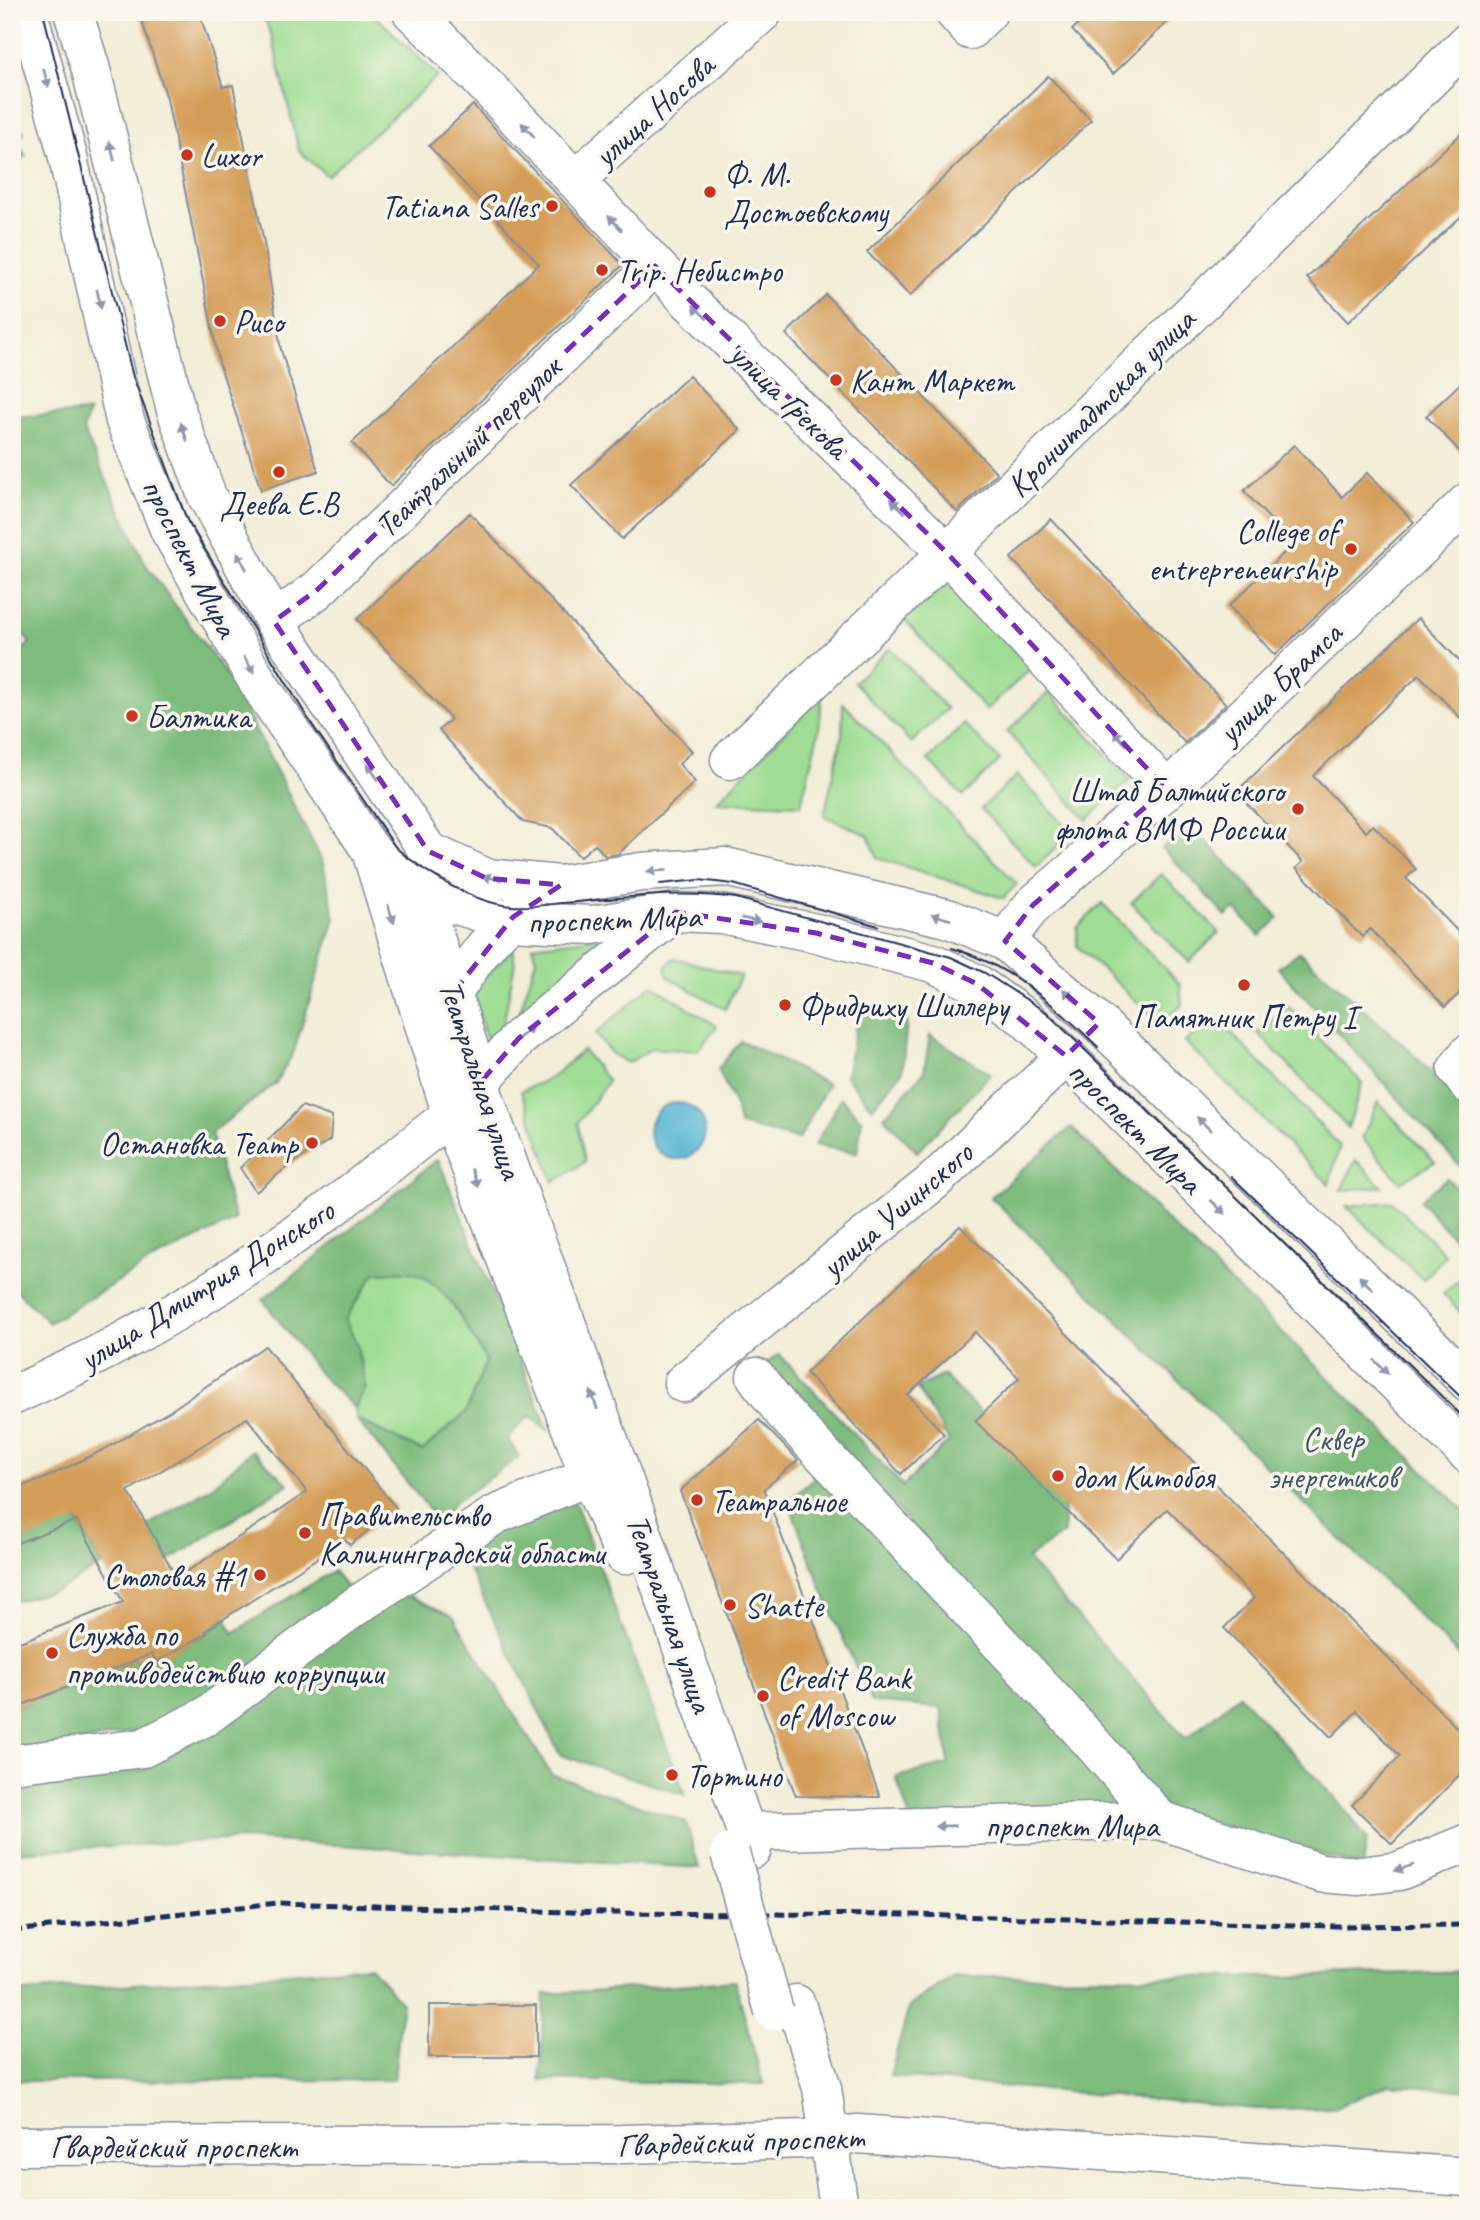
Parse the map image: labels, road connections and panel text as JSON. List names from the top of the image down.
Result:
{
  "streets": {
    "main road": [
      "улица Носова",
      "улица Грекова",
      "Кронштадтская улица",
      "Театральный переулок",
      "проспект Мира",
      "улица Брамса",
      "Театральная улица",
      "улица Ушинского",
      "улица Дмитрия Донского",
      "Гвардейский проспект"
    ]
  },
  "crossings": [
    ["улица Носова", "улица Грекова"],
    ["улица Грекова", "Кронштадтская улица"],
    ["улица Грекова", "Театральный переулок"],
    ["улица Грекова", "улица Брамса"],
    ["Театральный переулок", "проспект Мира"],
    ["проспект Мира", "улица Брамса"],
    ["проспект Мира", "Театральная улица"],
    ["проспект Мира", "улица Ушинского"],
    ["проспект Мира", "улица Дмитрия Донского"],
    ["Театральная улица", "улица Дмитрия Донского"],
    ["Театральная улица", "Гвардейский проспект"]
  ],
  "one_way": ["улица Грекова"],
  "parks": ["Сквер энергетиков"],
  "places": [
    "Luxor",
    "Ф. М. Достоевскому",
    "Tatiana Salles",
    "Trip. Небистро",
    "Рисо",
    "Кант Маркет",
    "Деева Е.В",
    "College of entrepreneurship",
    "Балтика",
    "Штаб Балтийского флота ВМФ России",
    "Памятник Петру I",
    "Фридриху Шиллеру",
    "Остановка Театр",
    "дом Китобоя",
    "Театральное",
    "Правительство Калининградской области",
    "Столовая #1",
    "Shatte",
    "Служба по противодействию коррупции",
    "Credit Bank of Moscow",
    "Тортино"
  ]
}
